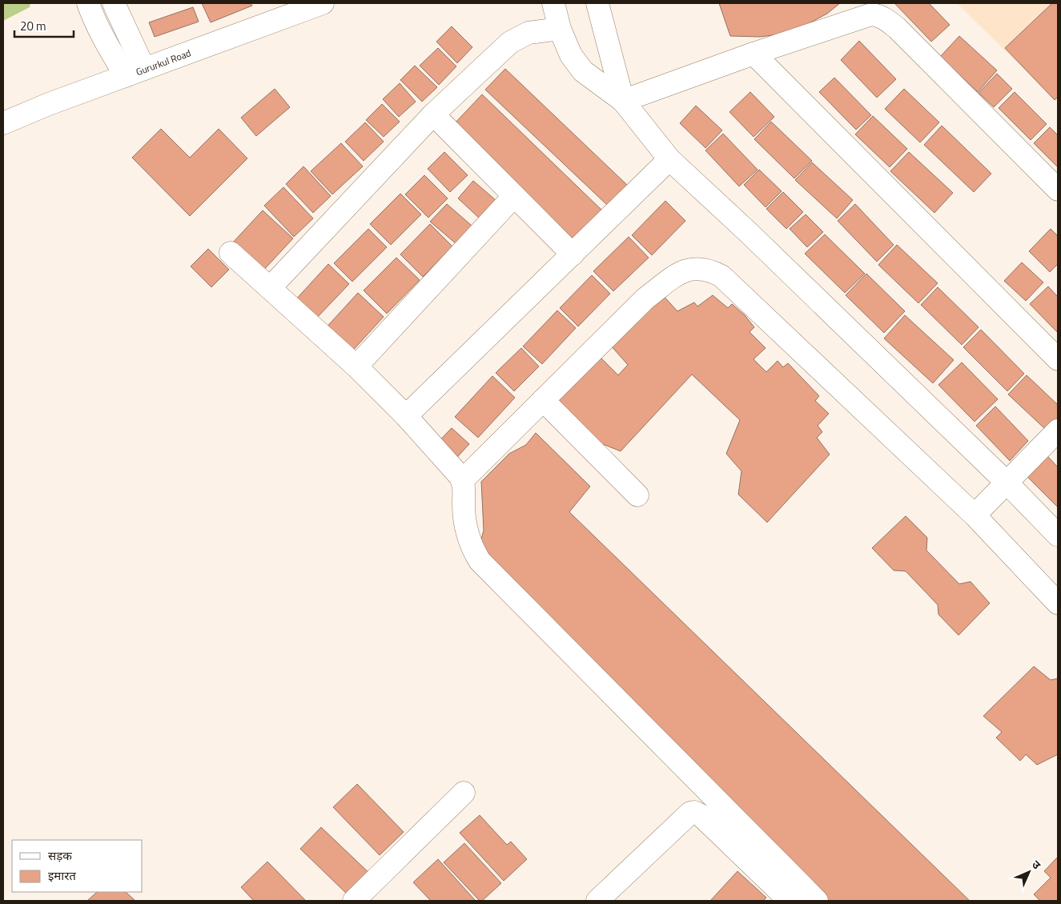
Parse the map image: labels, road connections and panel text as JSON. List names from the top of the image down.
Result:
{
  "streets": {
    "street": ["Gururkul Road"]
  },
  "legend": ["सड़क", "इमारत"],
  "scale_bar": "20 m",
  "north": "top right"
}
